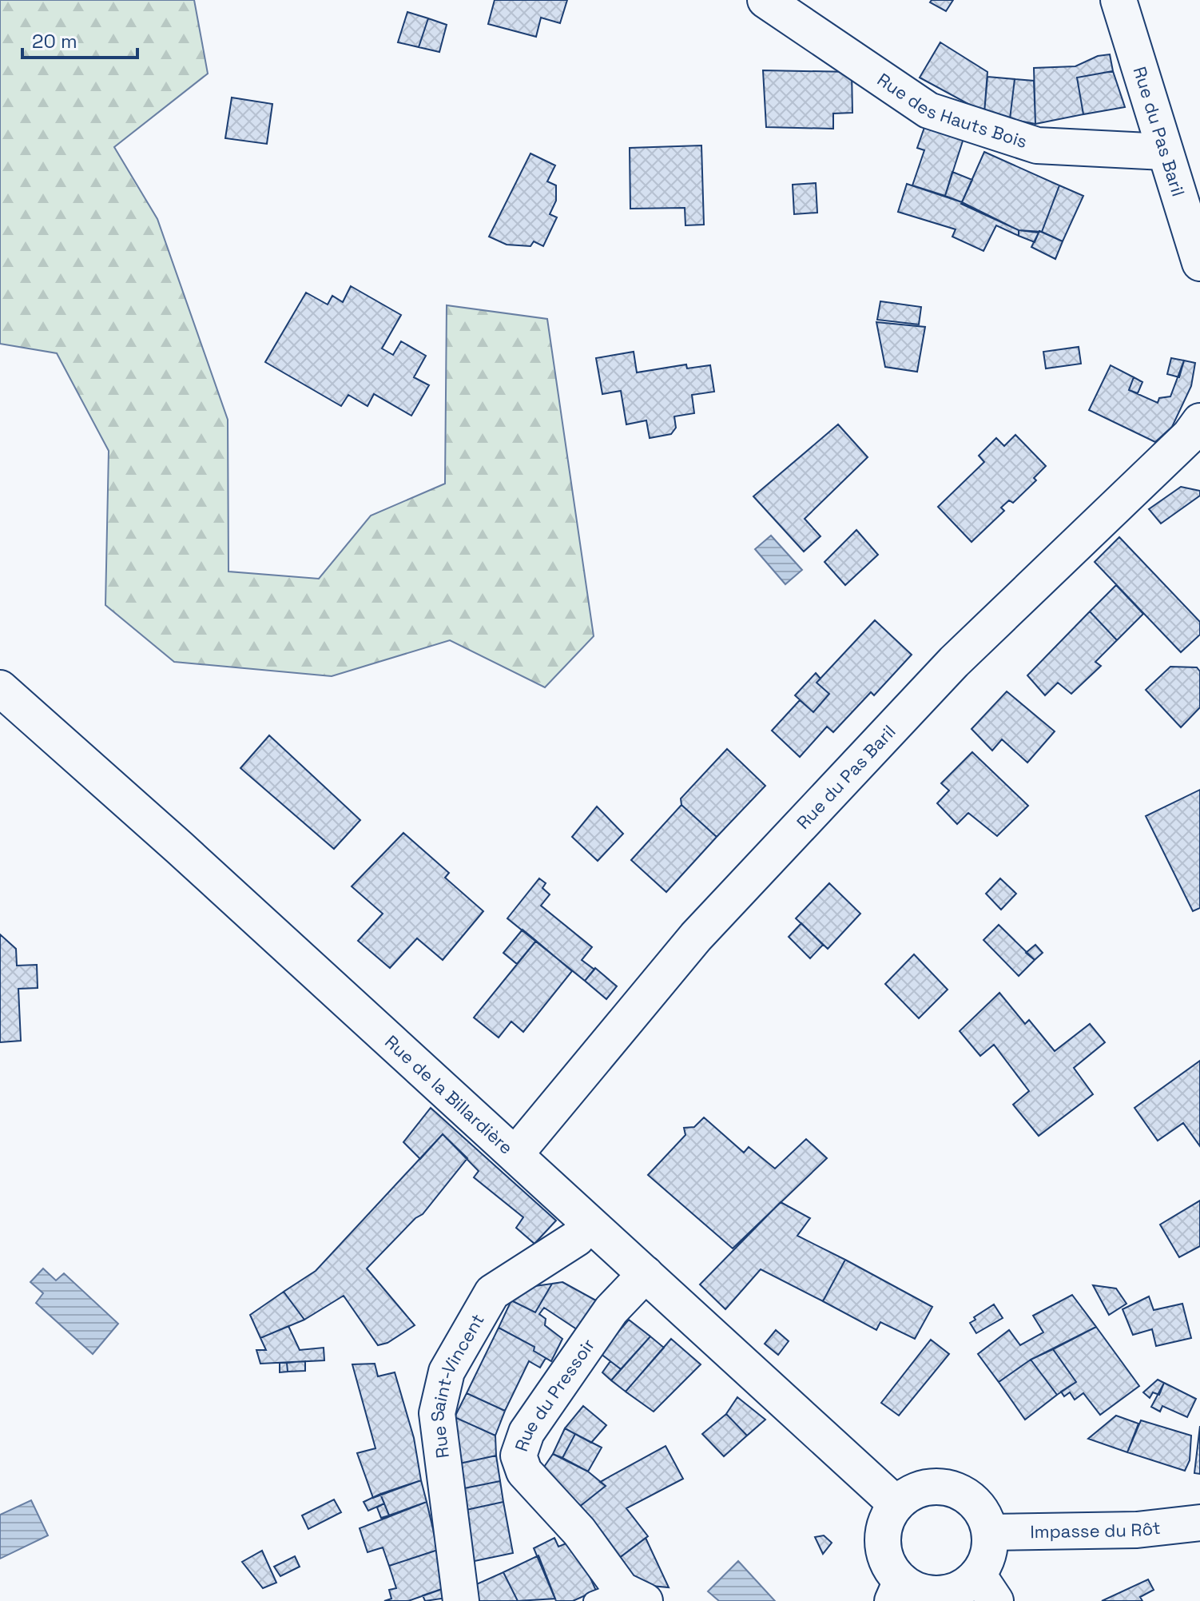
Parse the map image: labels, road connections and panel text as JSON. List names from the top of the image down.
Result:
{
  "streets": {
    "street": [
      "Rue des Hauts Bois",
      "Rue du Pas Baril",
      "Rue de la Billardière",
      "Rue Saint-Vincent",
      "Rue du Pressoir",
      "Impasse du Rôt"
    ]
  },
  "crossings": [
    ["Rue des Hauts Bois", "Rue du Pas Baril"],
    ["Rue du Pas Baril", "Rue de la Billardière"],
    ["Rue de la Billardière", "Rue Saint-Vincent"],
    ["Rue de la Billardière", "Rue du Pressoir"],
    ["Rue de la Billardière", "Impasse du Rôt"]
  ],
  "scale_bar": "20 m"
}
